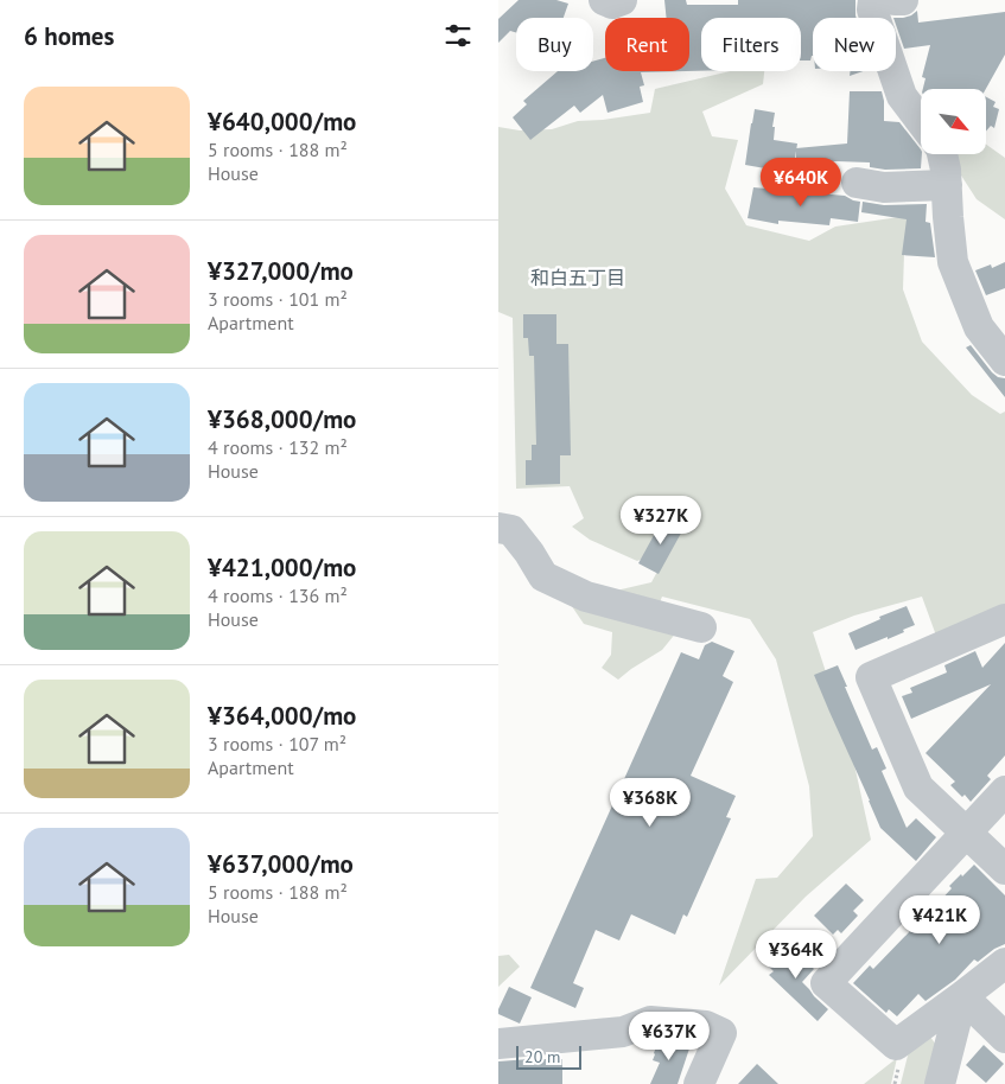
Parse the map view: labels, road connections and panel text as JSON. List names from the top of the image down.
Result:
{
  "districts": ["和白五丁目"],
  "scale_bar": "20 m",
  "north": "bottom right",
  "page": {
    "heading": "6 homes",
    "chip": [
      "Buy",
      "Rent",
      "Filters",
      "New"
    ],
    "list": [
      {
        "name": "¥640,000/mo",
        "note": "5 rooms · 188 m² · House"
      },
      {
        "name": "¥327,000/mo",
        "note": "3 rooms · 101 m² · Apartment"
      },
      {
        "name": "¥368,000/mo",
        "note": "4 rooms · 132 m² · House"
      },
      {
        "name": "¥421,000/mo",
        "note": "4 rooms · 136 m² · House"
      },
      {
        "name": "¥364,000/mo",
        "note": "3 rooms · 107 m² · Apartment"
      },
      {
        "name": "¥637,000/mo",
        "note": "5 rooms · 188 m² · House"
      }
    ],
    "price": [
      "¥640K",
      "¥327K",
      "¥368K",
      "¥421K",
      "¥364K",
      "¥637K"
    ],
    "scale": "20 m"
  }
}
